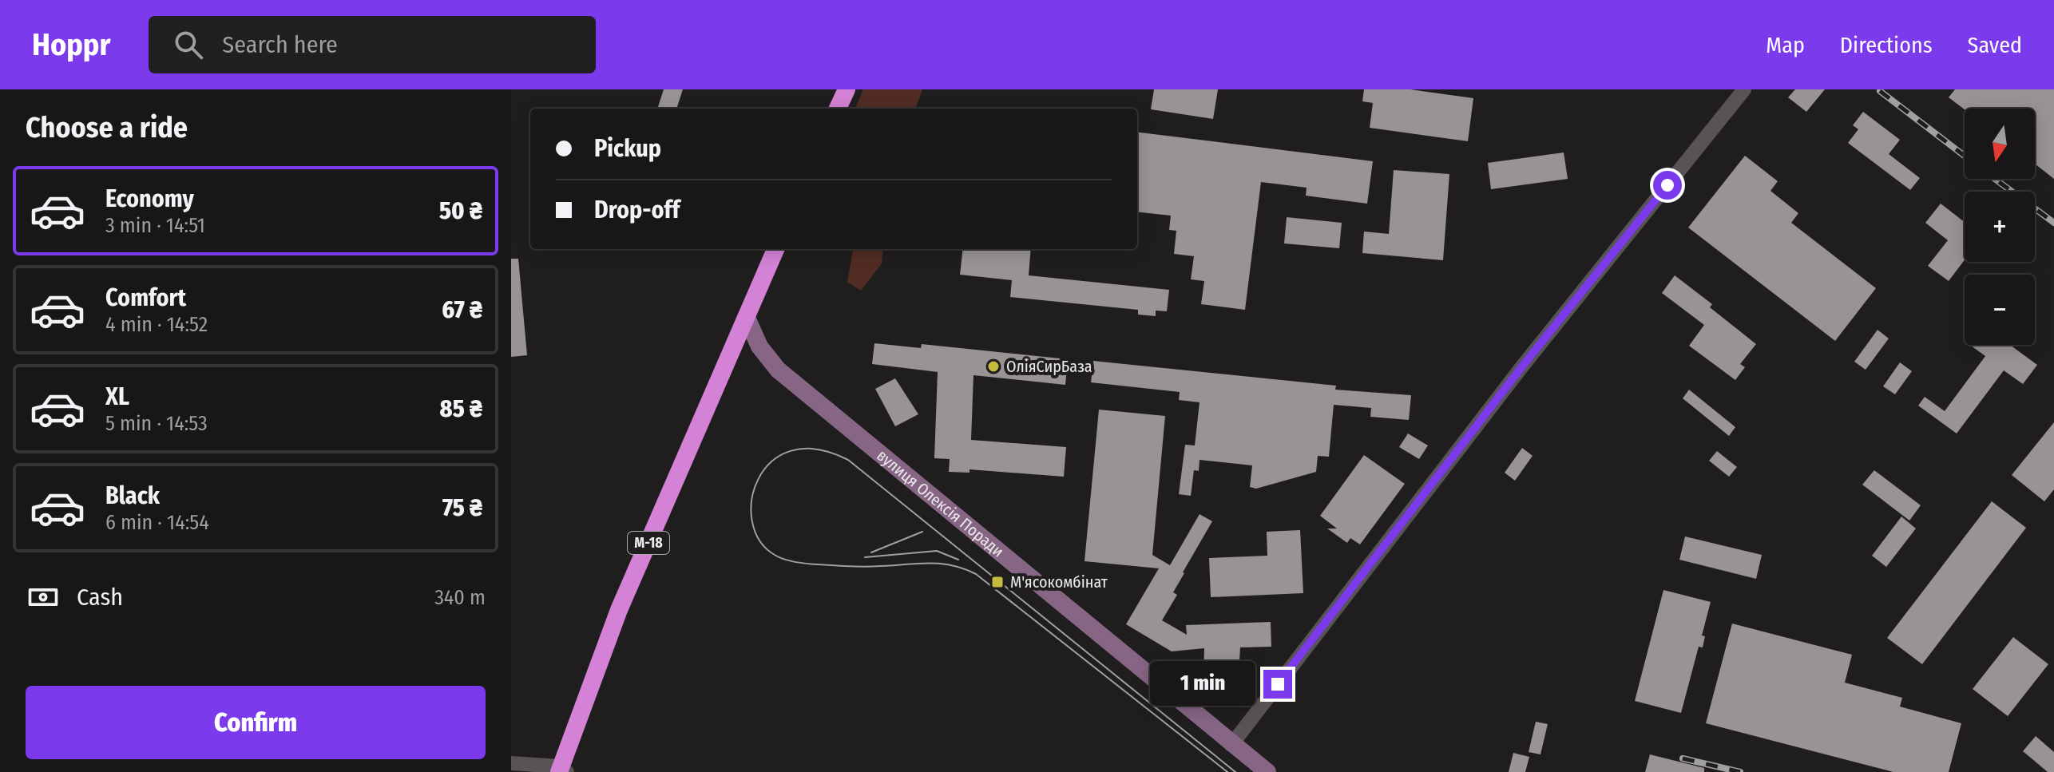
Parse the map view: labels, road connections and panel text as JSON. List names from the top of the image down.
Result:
{
  "streets": {
    "highway": ["М-18"],
    "main road": ["вулиця Олексія Поради"]
  },
  "crossings": [
    ["вулиця Олексія Поради", "М-18"]
  ],
  "places": {
    "other": ["ОліяСирБаза"],
    "transit": ["М'ясокомбінат"]
  },
  "north": "bottom",
  "page": {
    "header": "Hoppr",
    "search": "Search here",
    "nav": ["Map", "Directions", "Saved"],
    "heading": "Choose a ride",
    "map_buttons": ["+", "−"],
    "banner": ["Pickup", "Drop-off"],
    "list": [
      {
        "name": "Economy",
        "note": "3 min · 14:51",
        "value": "50 ₴"
      },
      {
        "name": "Comfort",
        "note": "4 min · 14:52",
        "value": "67 ₴"
      },
      {
        "name": "XL",
        "note": "5 min · 14:53",
        "value": "85 ₴"
      },
      {
        "name": "Black",
        "note": "6 min · 14:54",
        "value": "75 ₴"
      }
    ],
    "pay": ["Cash", "340 m"],
    "bubble": "1 min",
    "buttons": "Confirm"
  }
}
